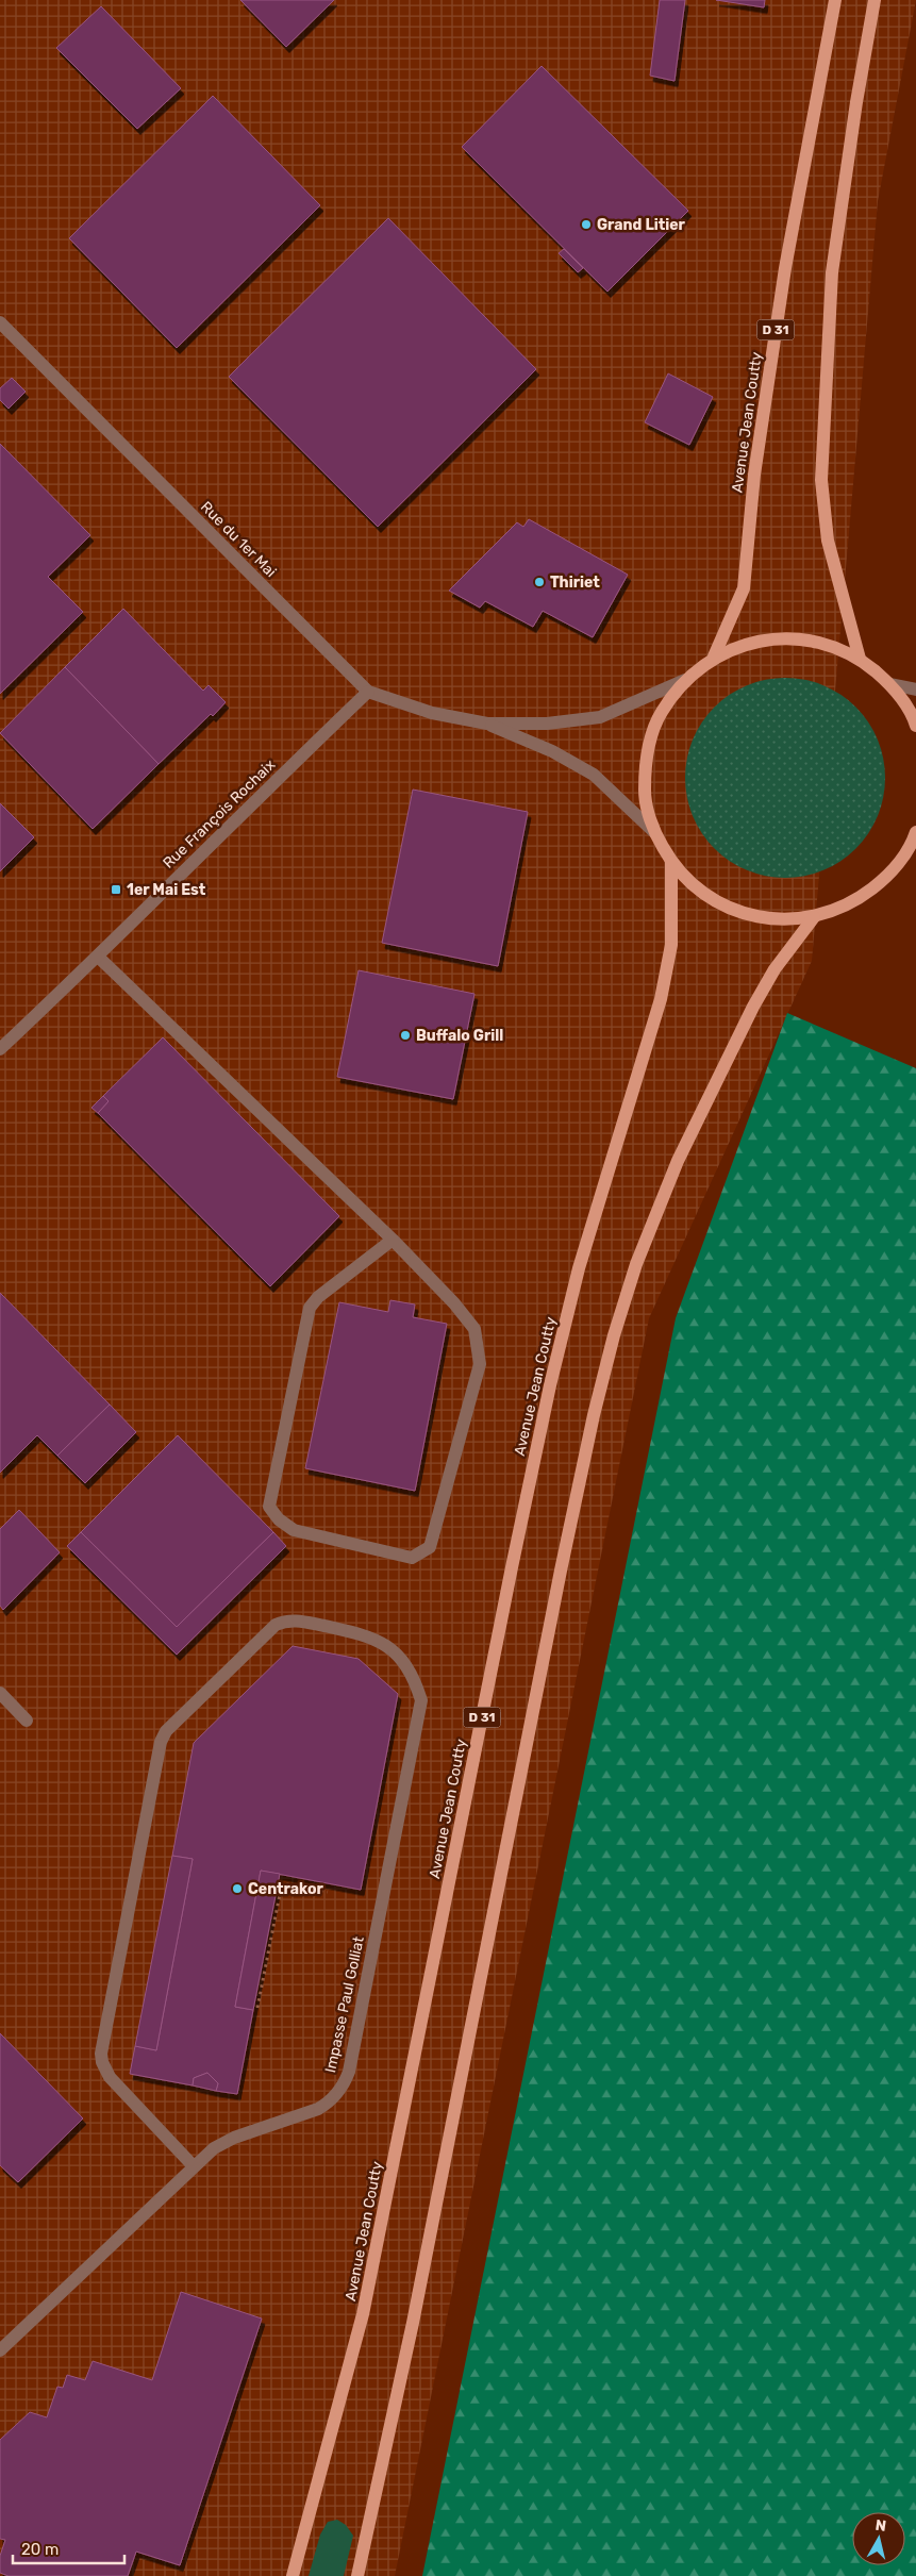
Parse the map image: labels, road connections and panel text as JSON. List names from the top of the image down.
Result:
{
  "streets": {
    "main road": ["D 31", "Avenue Jean Coutty"],
    "street": ["Rue du 1er Mai", "Rue François Rochaix", "Impasse Paul Golliat"]
  },
  "crossings": [
    ["Rue du 1er Mai", "Rue François Rochaix"]
  ],
  "places": {
    "other": [
      "Grand Litier",
      "Thiriet",
      "Buffalo Grill",
      "Centrakor"
    ],
    "transit": ["1er Mai Est"]
  },
  "scale_bar": "20 m",
  "north": "top"
}
